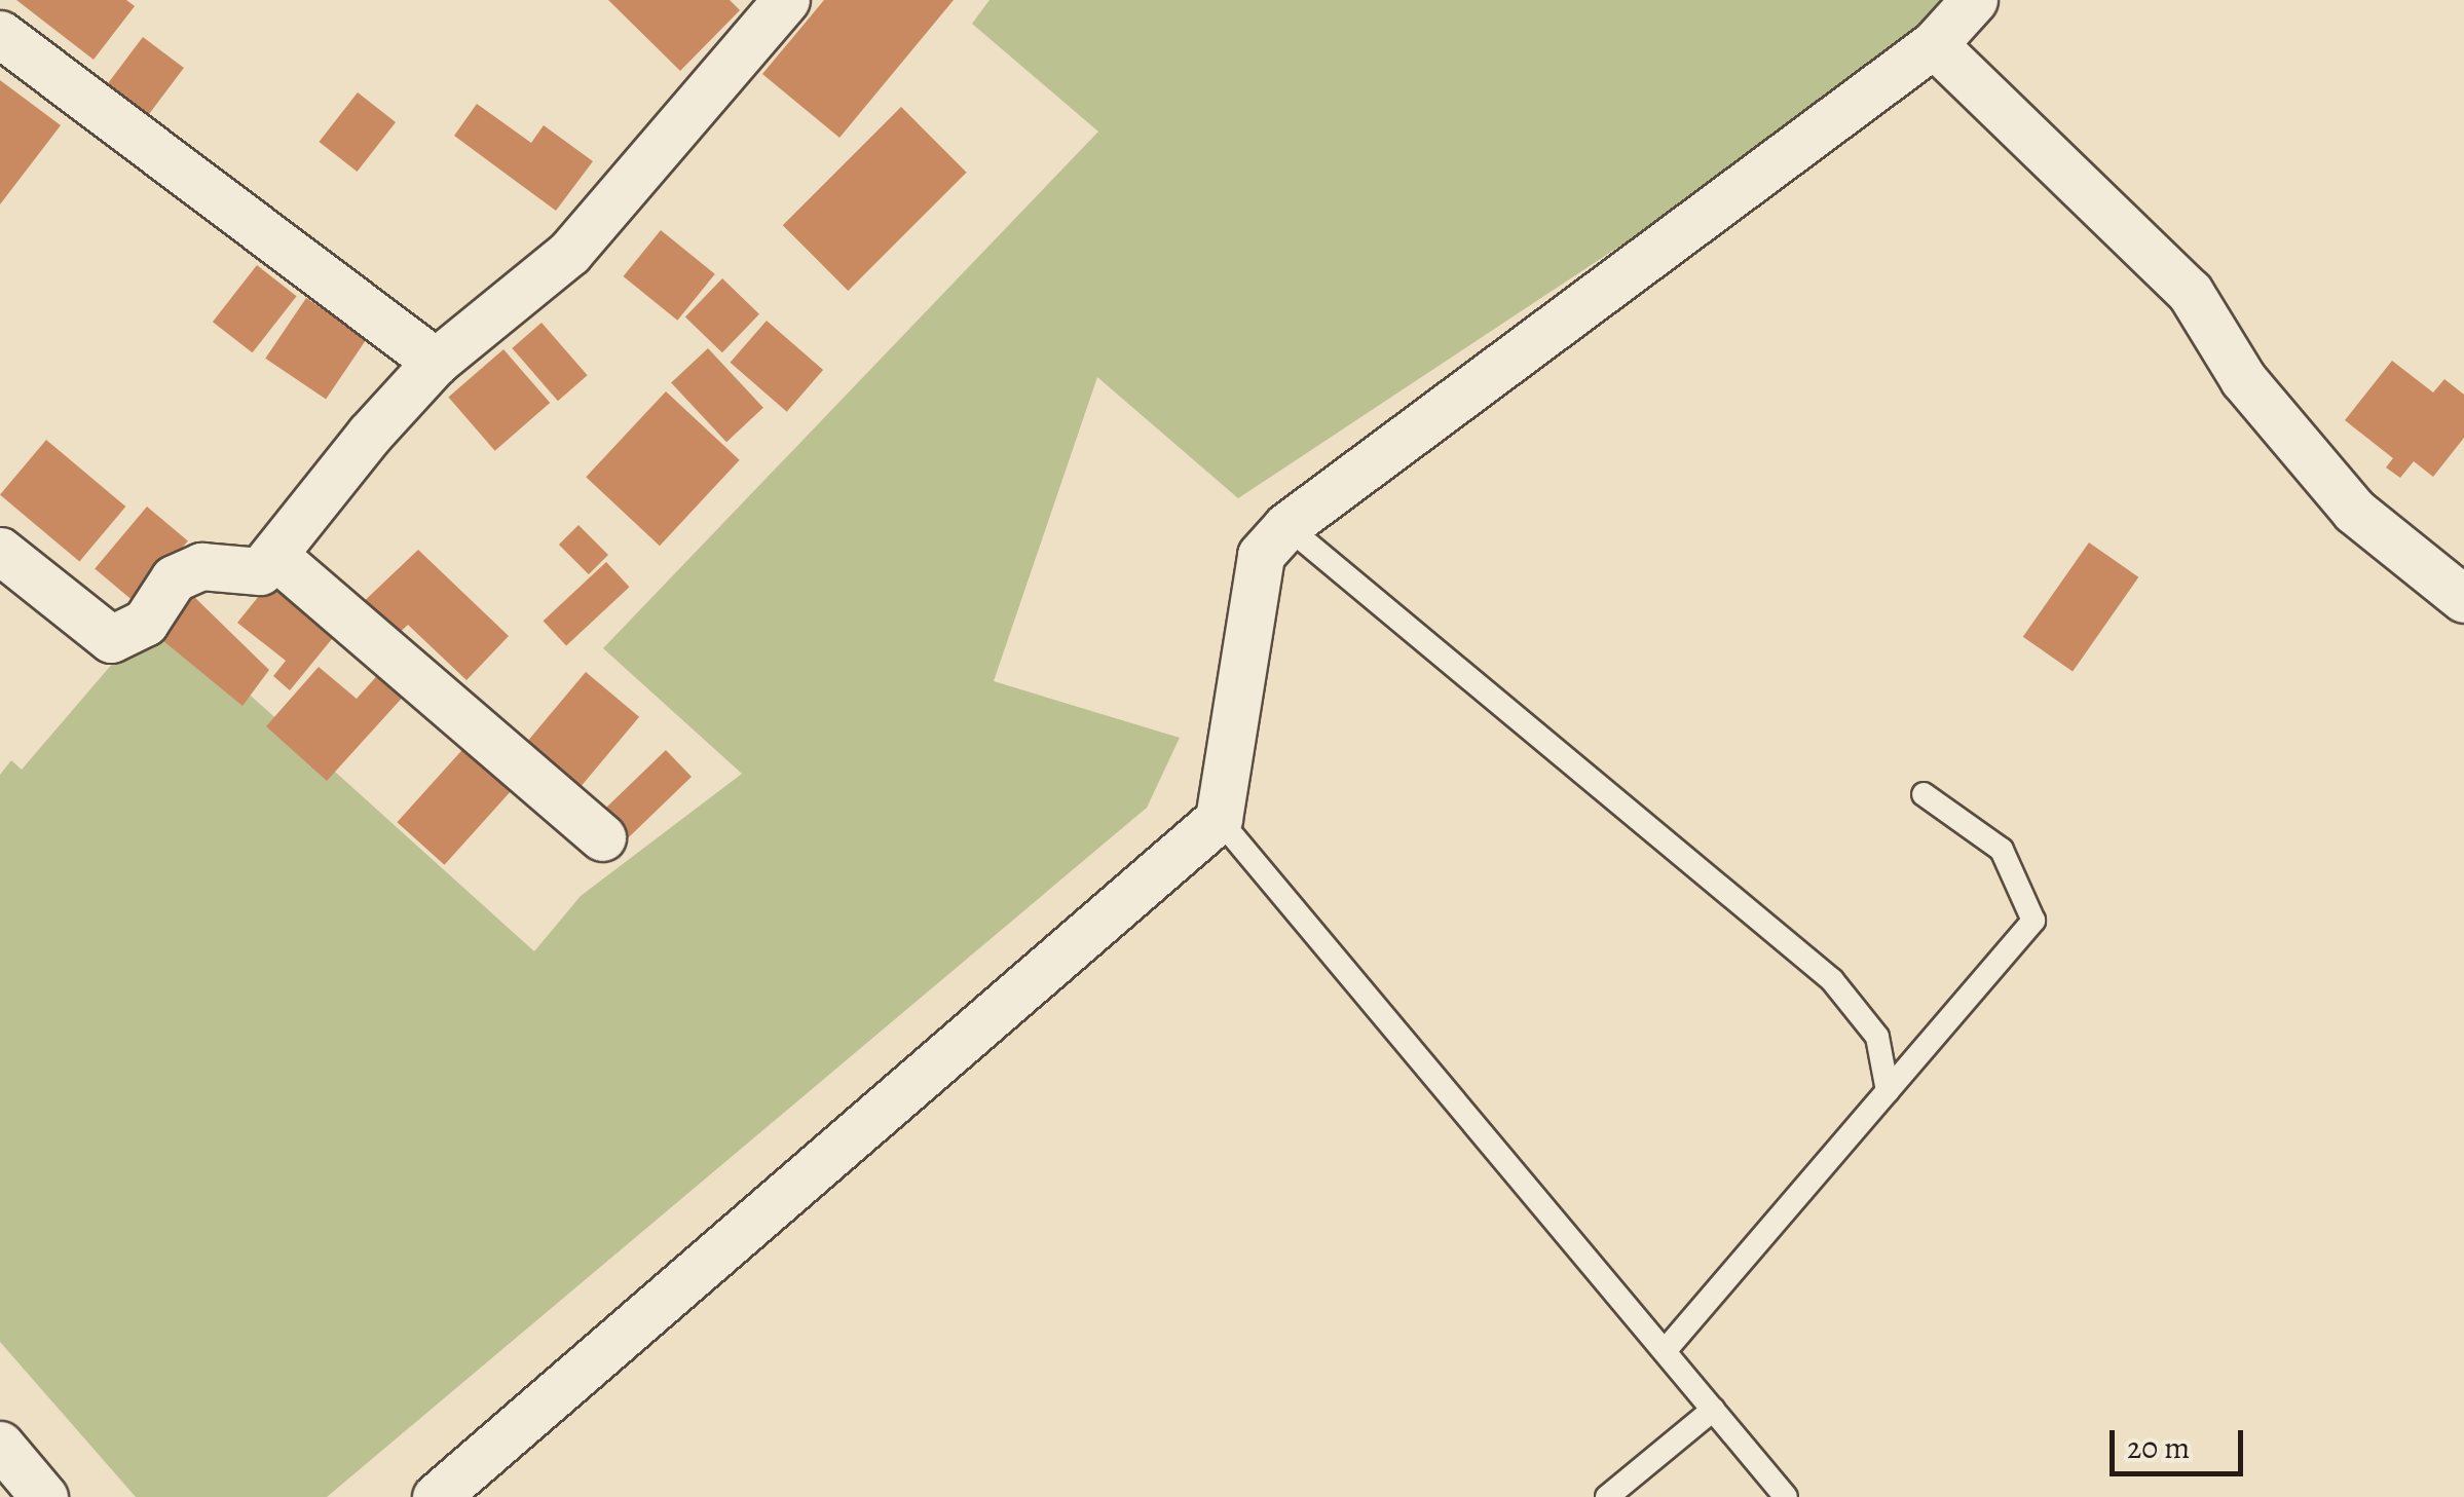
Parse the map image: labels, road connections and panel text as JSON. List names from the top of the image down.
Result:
{
  "scale_bar": "20 m"
}
